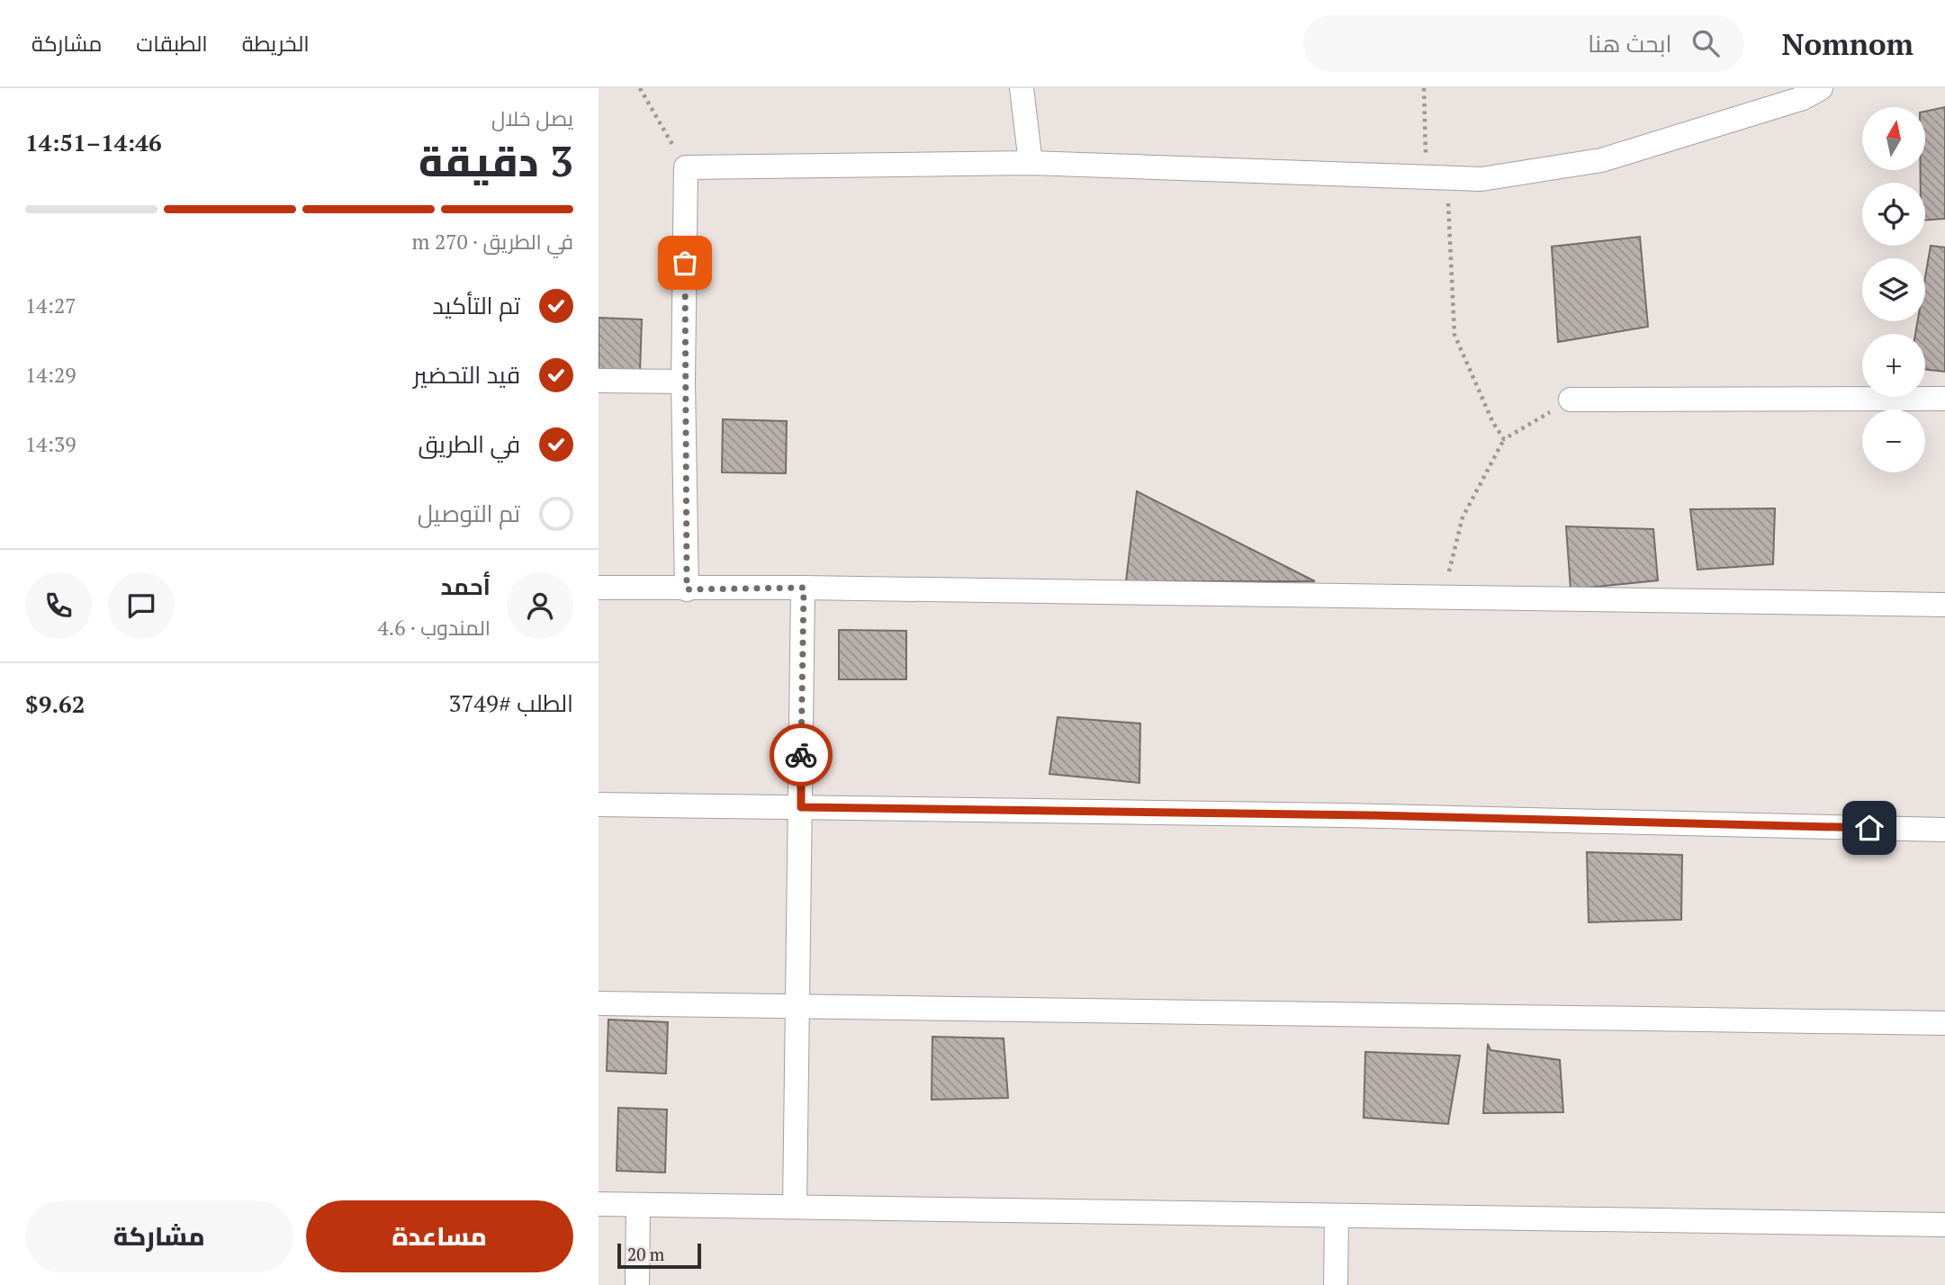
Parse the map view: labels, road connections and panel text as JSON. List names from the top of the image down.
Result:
{
  "scale_bar": "20 m",
  "north": "top",
  "page": {
    "header": "Nomnom",
    "search": "ابحث هنا",
    "nav": ["الخريطة", "الطبقات", "مشاركة"],
    "heading": ["3 دقيقة", "يصل خلال", "14:46–14:51"],
    "panel": [
      "أحمد",
      "المندوب · 4.6",
      "الطلب #3749",
      "$9.62"
    ],
    "map_buttons": ["+", "−"],
    "bar": "في الطريق · 270 m",
    "list": [
      ["تم التأكيد", "14:27"],
      ["قيد التحضير", "14:29"],
      ["في الطريق", "14:39"],
      "تم التوصيل"
    ],
    "buttons": ["مساعدة", "مشاركة"],
    "scale": "20 m"
  }
}
